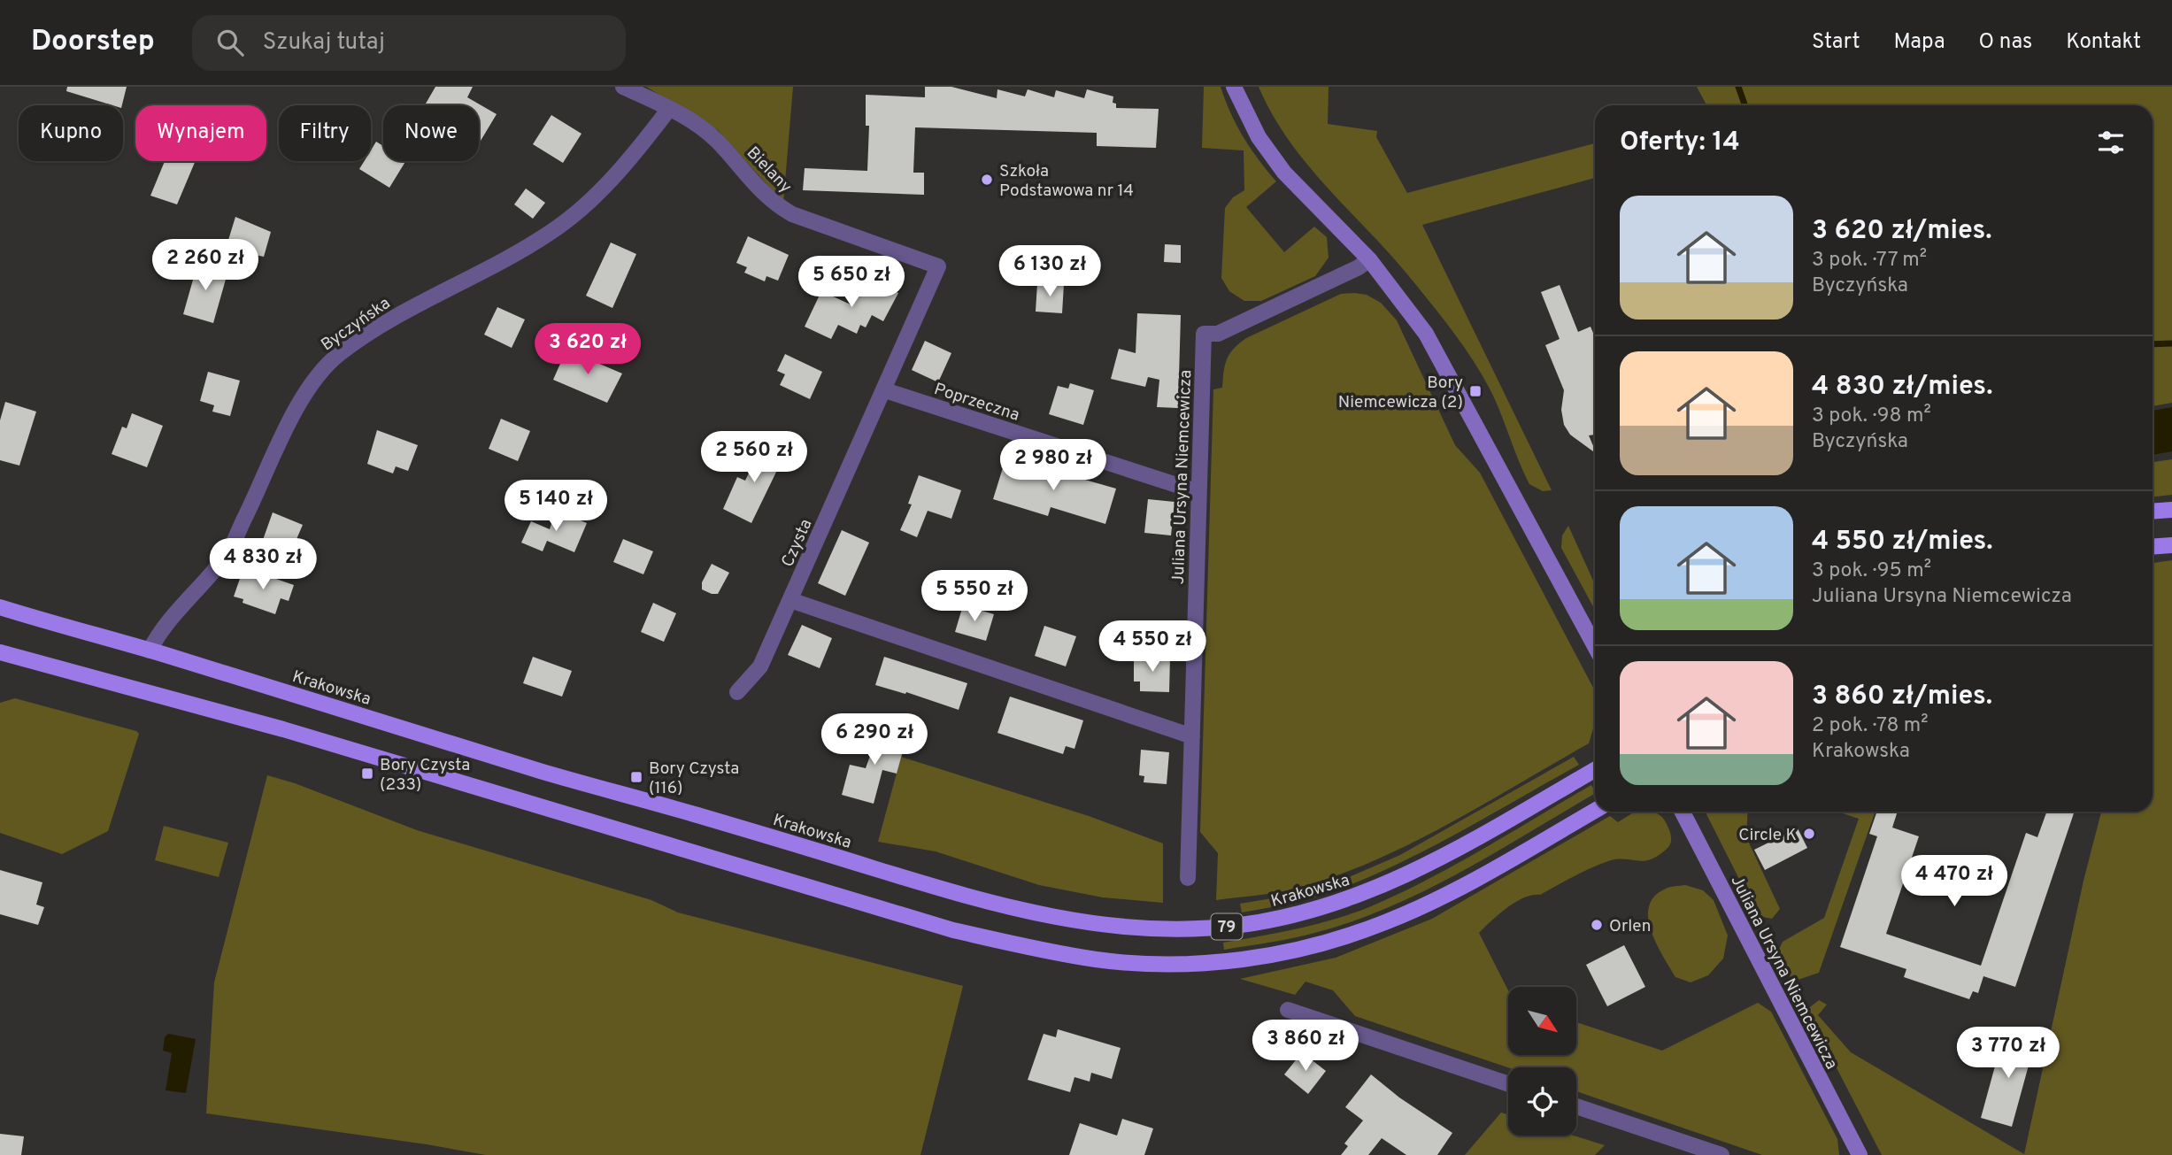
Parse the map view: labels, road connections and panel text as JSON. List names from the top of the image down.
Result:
{
  "streets": {
    "main road": ["Krakowska", "79"],
    "street": [
      "Bielany",
      "Byczyńska",
      "Poprzeczna",
      "Juliana Ursyna Niemcewicza",
      "Czysta"
    ]
  },
  "crossings": [
    ["Bielany", "Byczyńska"],
    ["Bielany", "Czysta"],
    ["Byczyńska", "Krakowska"],
    ["Poprzeczna", "Juliana Ursyna Niemcewicza"],
    ["Poprzeczna", "Czysta"]
  ],
  "places": {
    "other": ["Szkoła Podstawowa nr 14", "Circle K", "Orlen"],
    "transit": ["Bory Niemcewicza (2)", "Bory Czysta (233)", "Bory Czysta (116)"]
  },
  "north": "bottom right",
  "page": {
    "header": "Doorstep",
    "search": "Szukaj tutaj",
    "nav": [
      "Start",
      "Mapa",
      "O nas",
      "Kontakt"
    ],
    "chip": [
      "Kupno",
      "Wynajem",
      "Filtry",
      "Nowe"
    ],
    "heading": "Oferty: 14",
    "list": [
      {
        "name": "3 620 zł/mies.",
        "note": "3 pok. · 77 m² · Byczyńska"
      },
      {
        "name": "4 830 zł/mies.",
        "note": "3 pok. · 98 m² · Byczyńska"
      },
      {
        "name": "4 550 zł/mies.",
        "note": "3 pok. · 95 m² · Juliana Ursyna Niemcewicza"
      },
      {
        "name": "3 860 zł/mies.",
        "note": "2 pok. · 78 m² · Krakowska"
      }
    ],
    "price": [
      "2 260 zł",
      "6 130 zł",
      "5 650 zł",
      "3 620 zł",
      "2 560 zł",
      "2 980 zł",
      "5 140 zł",
      "4 830 zł",
      "5 550 zł",
      "4 550 zł",
      "6 290 zł",
      "4 470 zł",
      "3 860 zł",
      "3 770 zł"
    ]
  }
}
